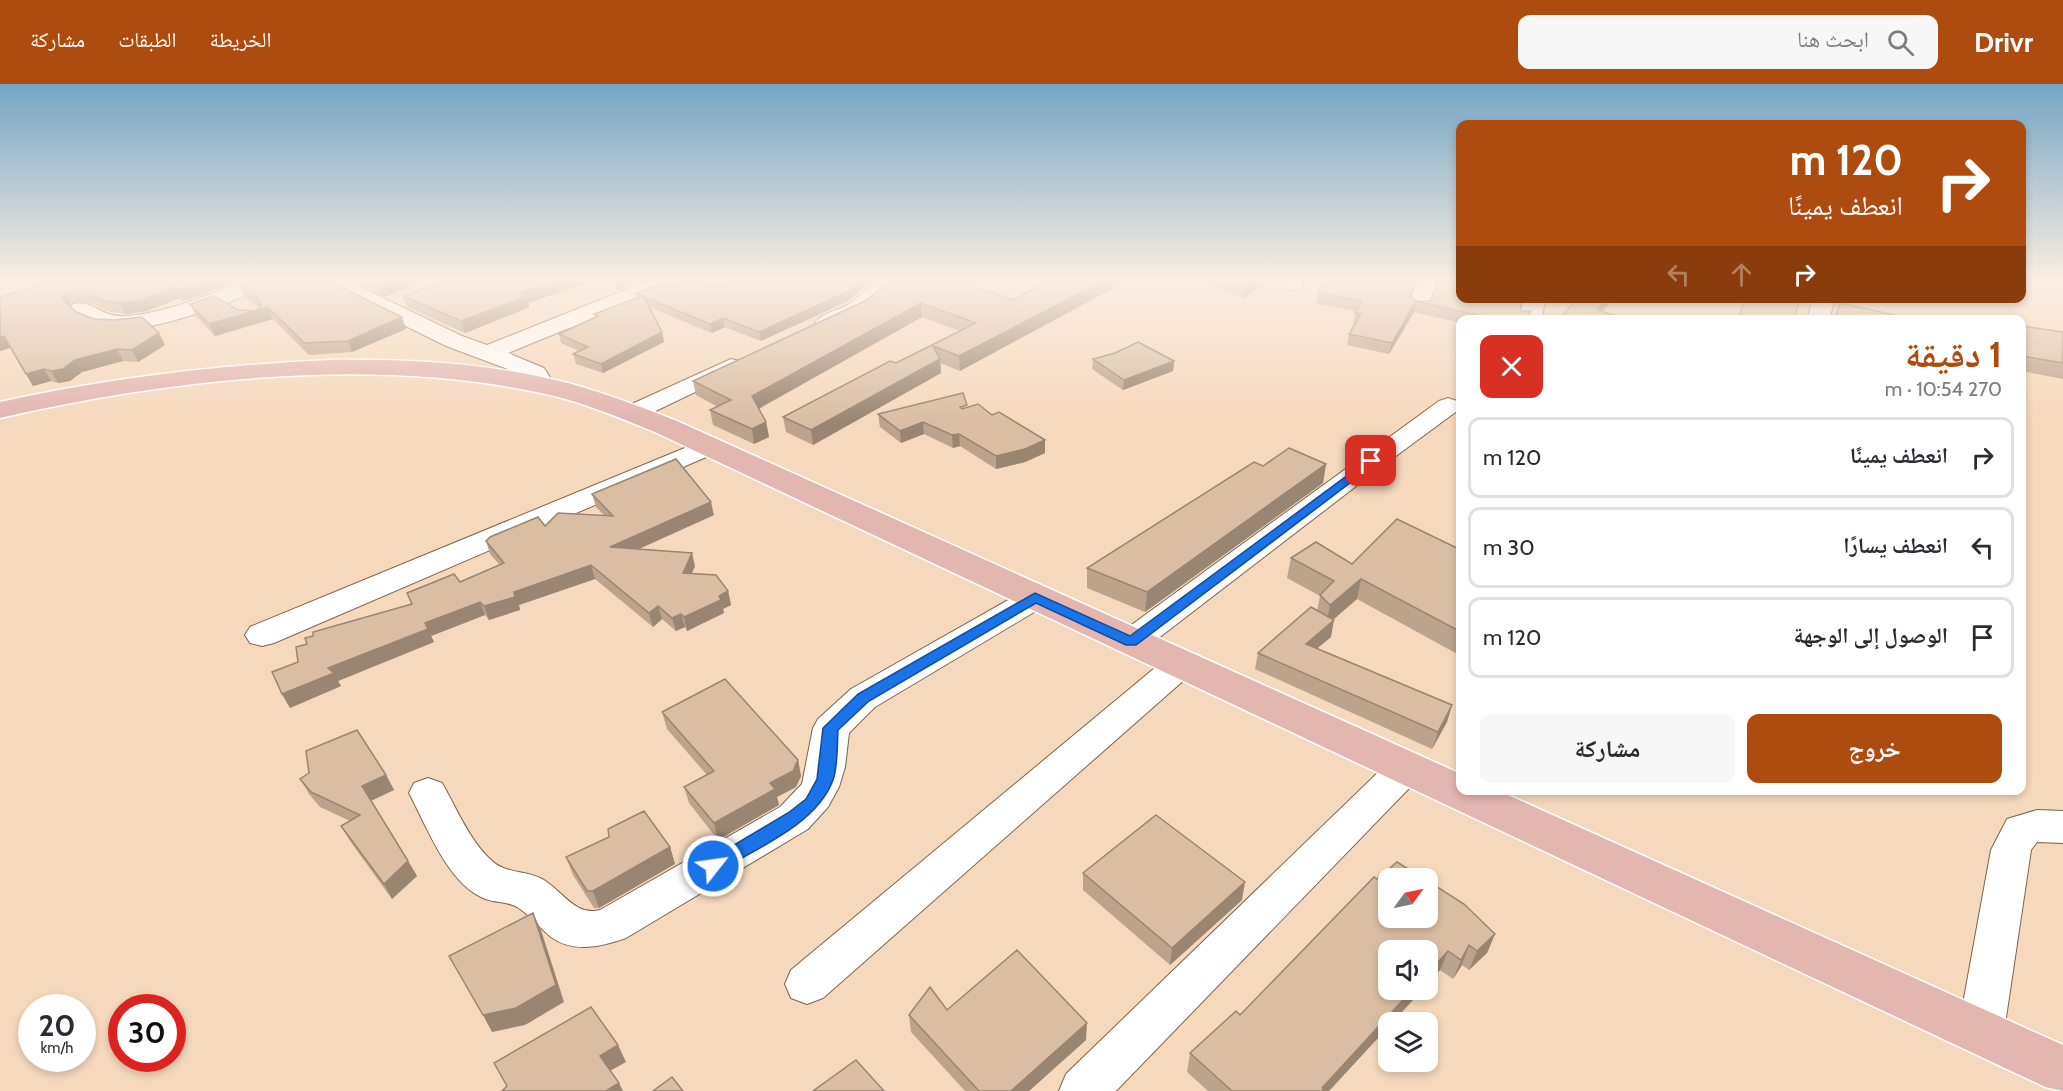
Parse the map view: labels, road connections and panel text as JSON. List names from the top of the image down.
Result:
{
  "north": "top right",
  "page": {
    "header": "Drivr",
    "search": "ابحث هنا",
    "nav": ["الخريطة", "الطبقات", "مشاركة"],
    "turn": ["120 m", "انعطف يمينًا"],
    "heading": ["1 دقيقة", "270 m · 10:54"],
    "list": [
      {
        "name": "انعطف يمينًا",
        "value": "120 m"
      },
      {
        "name": "انعطف يسارًا",
        "value": "30 m"
      },
      {
        "name": "الوصول إلى الوجهة",
        "value": "120 m"
      }
    ],
    "buttons": ["خروج", "مشاركة"],
    "speed": "20 km/h",
    "limit": "30"
  }
}
